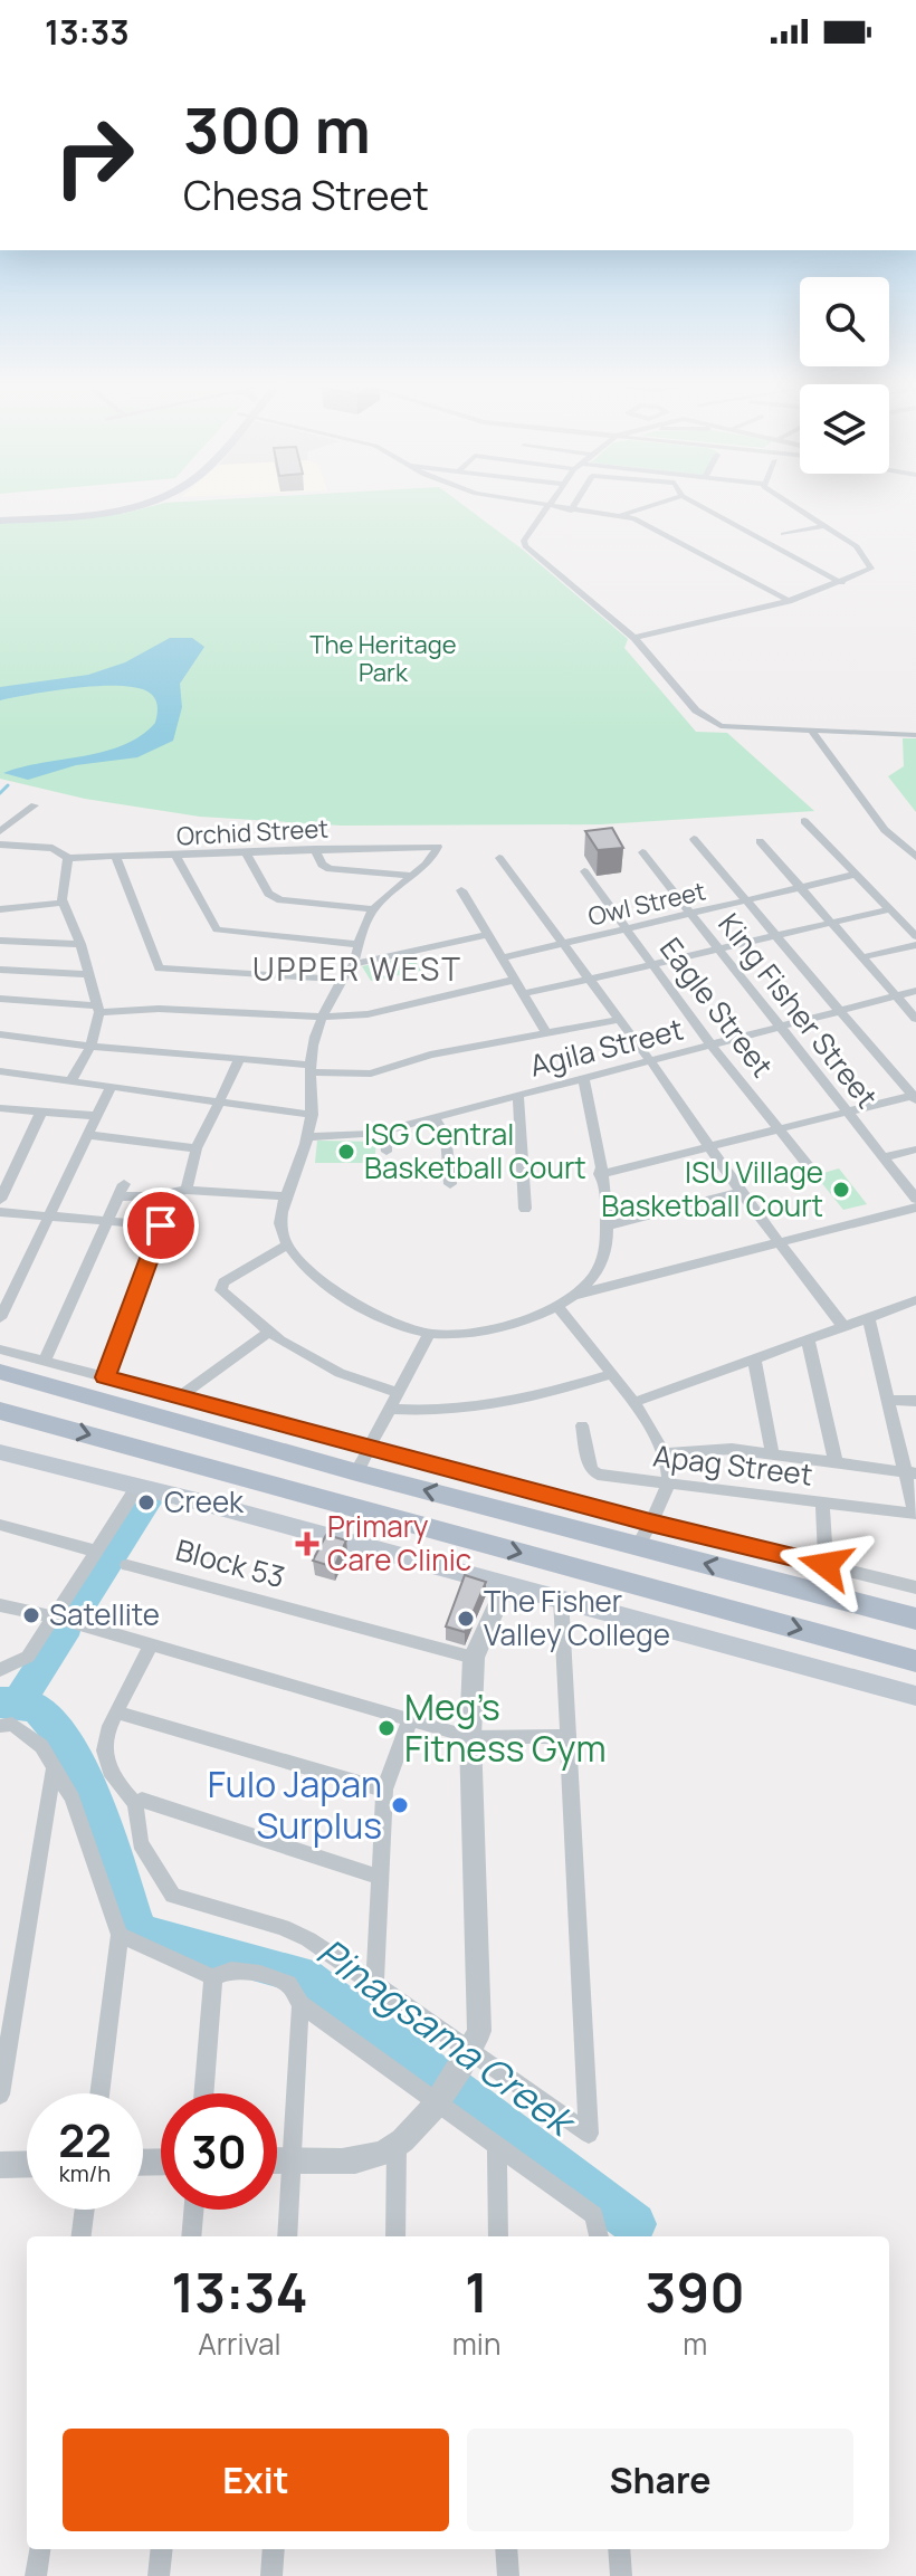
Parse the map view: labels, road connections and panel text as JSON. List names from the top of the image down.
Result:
{
  "streets": {
    "street": [
      "Orchid Street",
      "Owl Street",
      "Eagle Street",
      "King Fisher Street",
      "Agila Street",
      "Apag Street",
      "Block 53"
    ]
  },
  "crossings": [
    ["Owl Street", "Eagle Street"],
    ["Owl Street", "King Fisher Street"],
    ["Eagle Street", "Agila Street"],
    ["King Fisher Street", "Agila Street"]
  ],
  "districts": ["UPPER WEST"],
  "water": ["Pinagsama Creek"],
  "parks": ["The Heritage Park"],
  "places": {
    "other": [
      "ISG Central Basketball Court",
      "ISU Village Basketball Court",
      "Creek",
      "Satellite",
      "The Fisher Valley College",
      "Meg’s Fitness Gym",
      "Fulo Japan Surplus"
    ],
    "health": ["Primary Care Clinic"]
  },
  "page": {
    "status": "13:33",
    "turn": ["300 m", "Chesa Street"],
    "speed": "22 km/h",
    "limit": "30",
    "eta": [
      "13:34",
      "Arrival",
      "1",
      "min",
      "390",
      "m"
    ],
    "buttons": ["Exit", "Share"]
  }
}
